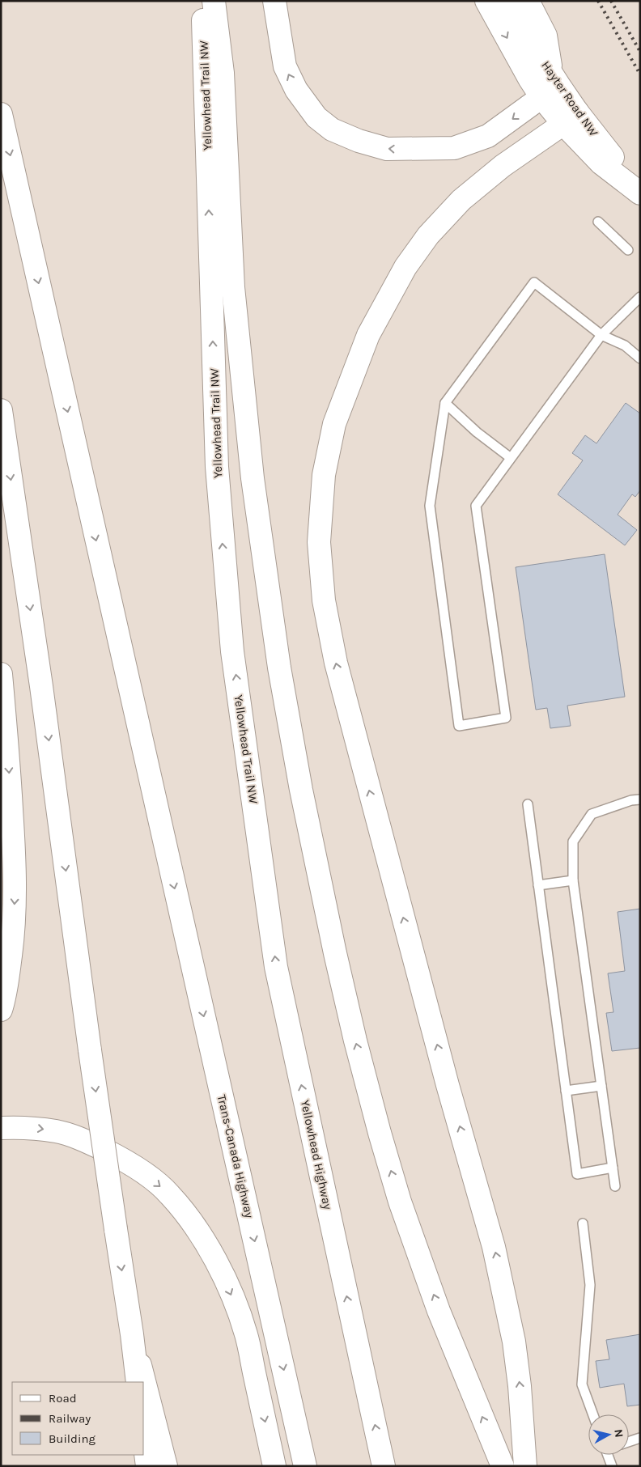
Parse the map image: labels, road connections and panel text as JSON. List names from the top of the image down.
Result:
{
  "streets": {
    "main road": [
      "Yellowhead Trail NW",
      "Hayter Road NW",
      "Yellowhead Highway",
      "Trans-Canada Highway"
    ]
  },
  "crossings": [
    ["Yellowhead Trail NW", "Yellowhead Highway"]
  ],
  "legend": ["Road", "Railway", "Building"],
  "north": "right"
}
